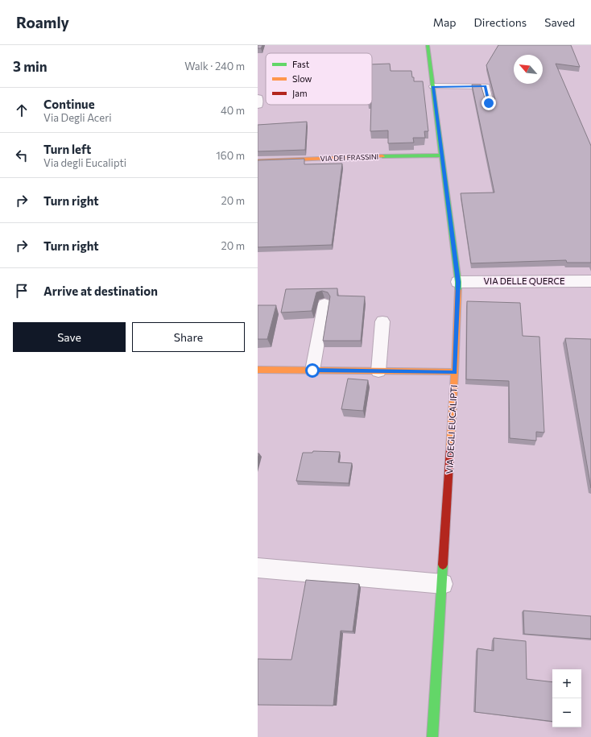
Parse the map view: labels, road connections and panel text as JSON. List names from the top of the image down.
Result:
{
  "streets": {
    "street": ["VIA DEI FRASSINI", "VIA DELLE QUERCE", "VIA DEGLI EUCALIPTI"]
  },
  "crossings": [
    ["VIA DEI FRASSINI", "VIA DEGLI EUCALIPTI"],
    ["VIA DELLE QUERCE", "VIA DEGLI EUCALIPTI"]
  ],
  "legend": ["Fast", "Slow", "Jam"],
  "north": "top left",
  "page": {
    "header": "Roamly",
    "nav": ["Map", "Directions", "Saved"],
    "heading": ["3 min", "Walk · 240 m"],
    "list": [
      ["Continue", "Via Degli Aceri", "40 m"],
      ["Turn left", "Via degli Eucalipti", "160 m"],
      ["Turn right", "20 m"],
      ["Turn right", "20 m"],
      "Arrive at destination"
    ],
    "buttons": ["Save", "Share"],
    "map_buttons": ["+", "−"]
  }
}
